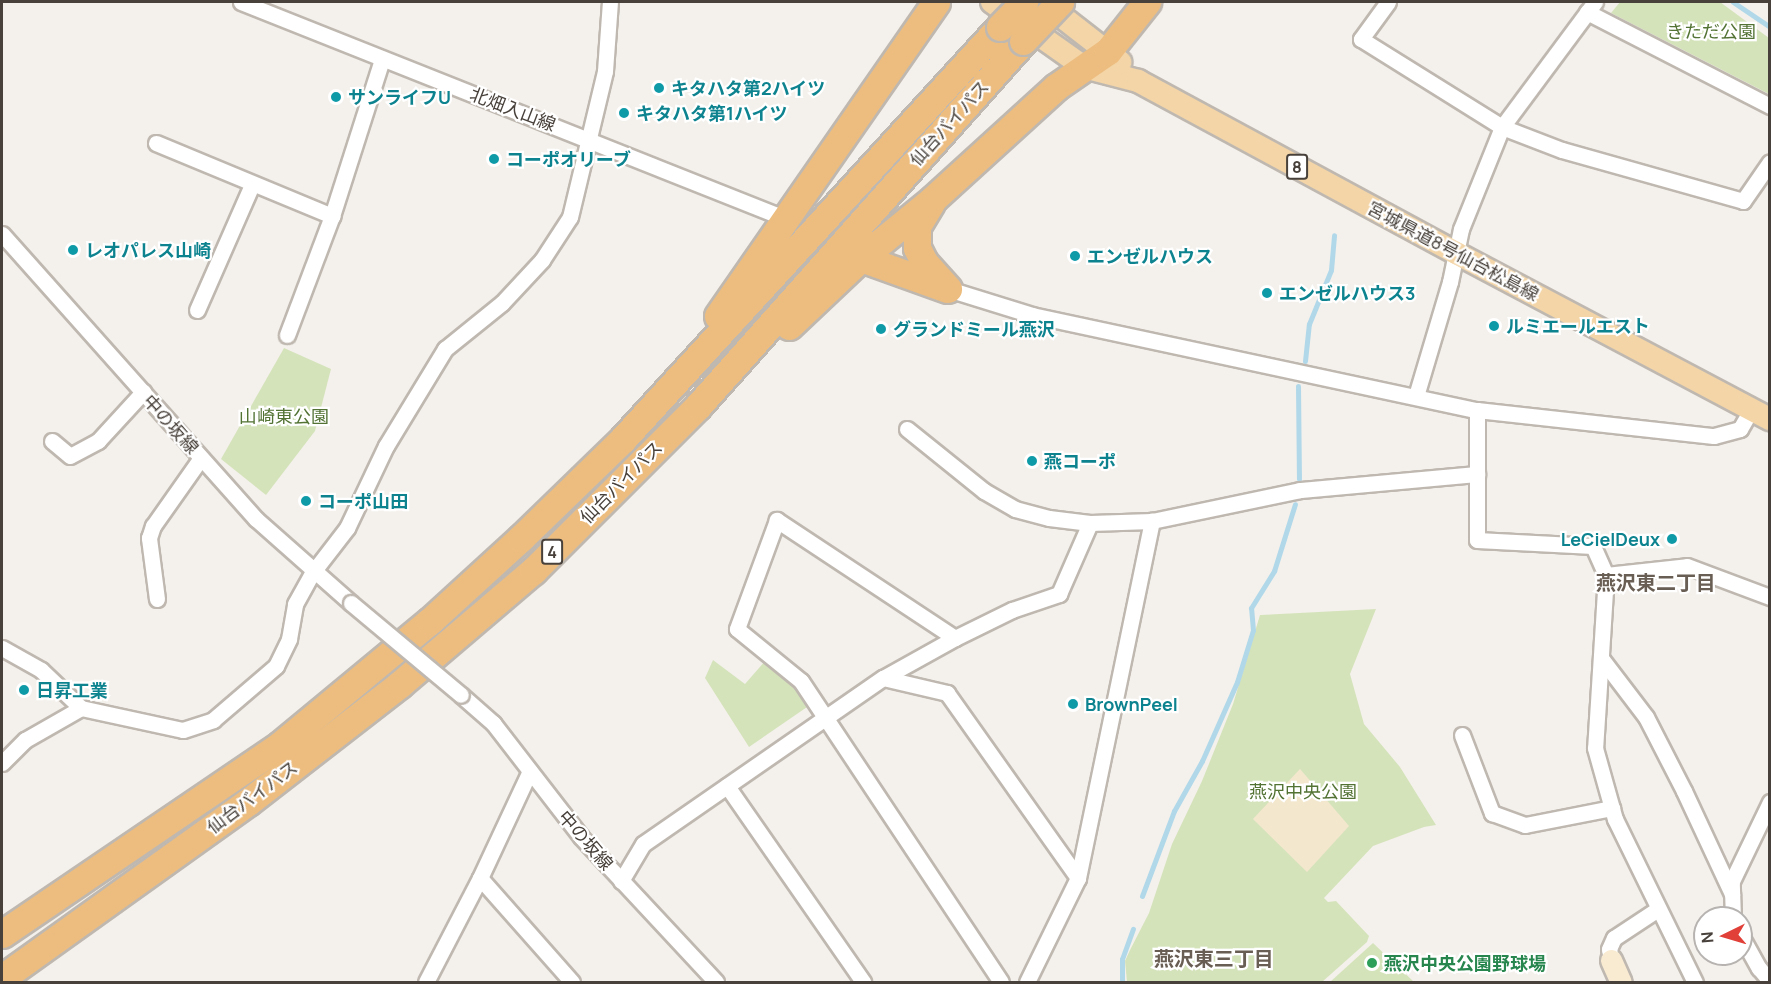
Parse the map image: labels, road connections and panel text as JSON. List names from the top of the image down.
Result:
{
  "streets": {
    "highway": ["仙台バイパス", "4"],
    "main road": ["8", "宮城県道8号仙台松島線"],
    "street": ["北畑入山線", "中の坂線"]
  },
  "districts": ["燕沢東二丁目", "燕沢東三丁目"],
  "parks": ["きただ公園", "山崎東公園", "燕沢中央公園"],
  "places": [
    "キタハタ第2ハイツ",
    "サンライフU",
    "キタハタ第1ハイツ",
    "コーポオリーブ",
    "レオパレス山崎",
    "エンゼルハウス",
    "エンゼルハウス3",
    "ルミエールエスト",
    "グランドミール燕沢",
    "燕コーポ",
    "コーポ山田",
    "LeCielDeux",
    "日昇工業",
    "BrownPeel",
    "燕沢中央公園野球場"
  ],
  "north": "left"
}
